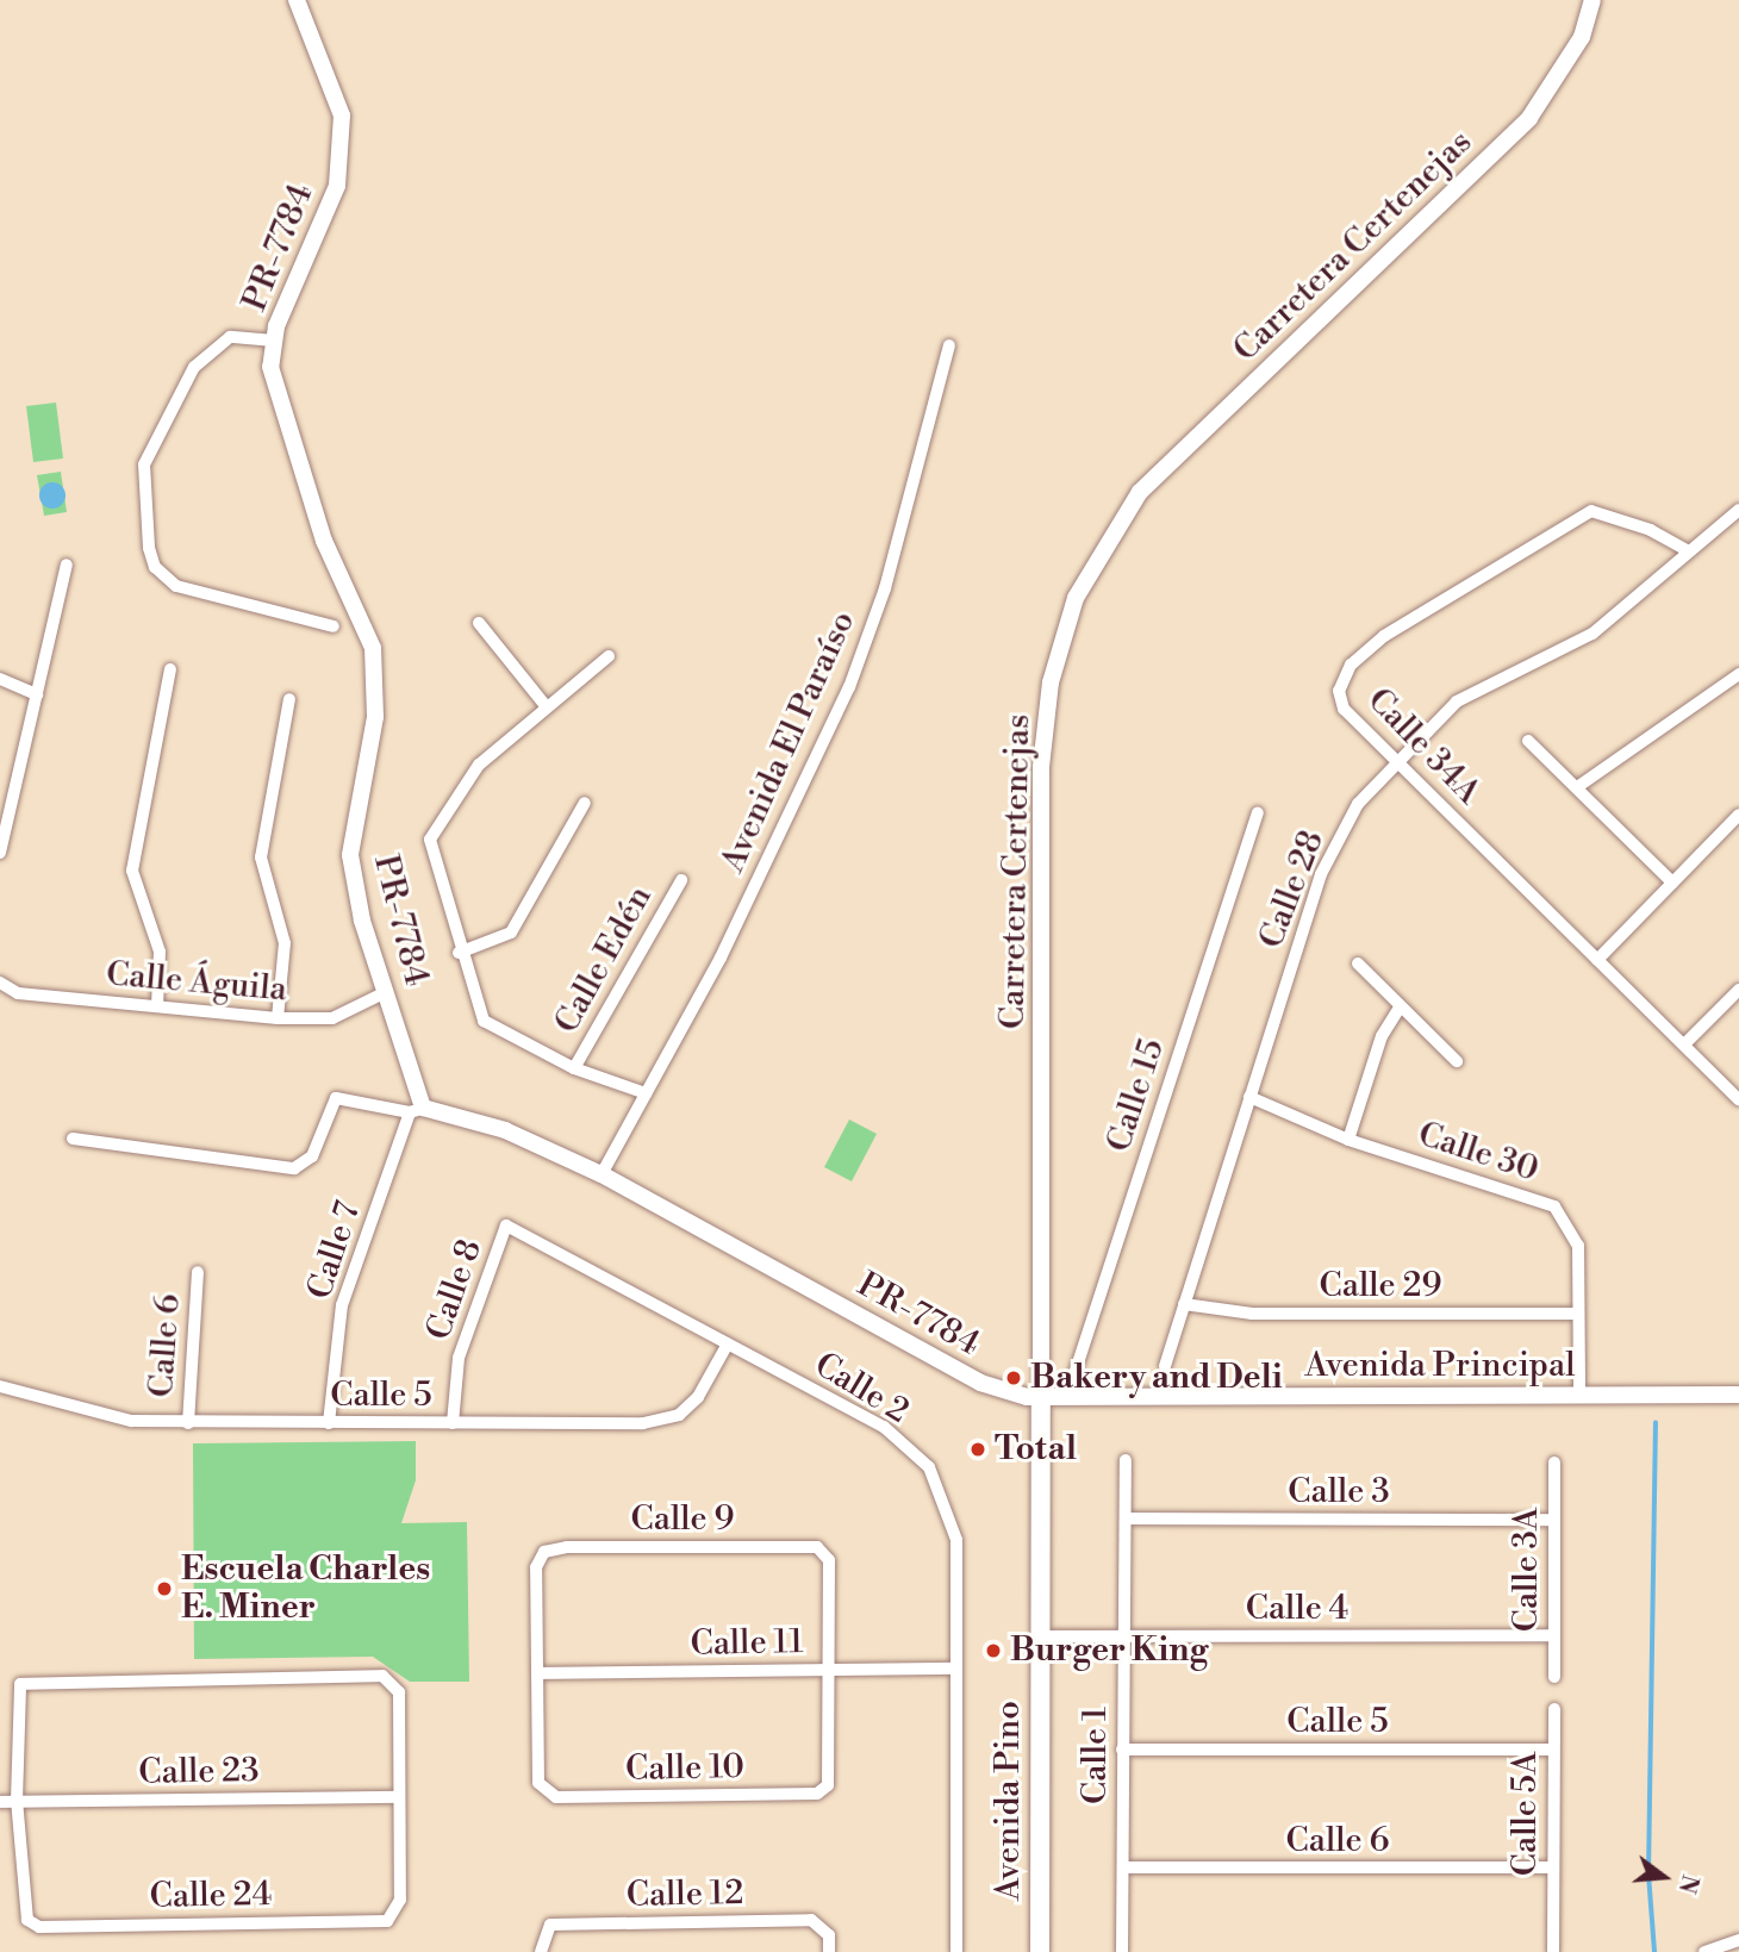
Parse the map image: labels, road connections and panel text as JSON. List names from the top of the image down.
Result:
{
  "streets": {
    "main road": ["Avenida Pino"],
    "street": [
      "Carretera Certenejas",
      "PR-7784",
      "Avenida El Paraíso",
      "Calle 34A",
      "Calle 28",
      "Calle Edén",
      "Calle Águila",
      "Calle 15",
      "Calle 30",
      "Calle 7",
      "Calle 29",
      "Calle 8",
      "Calle 6",
      "Avenida Principal",
      "Calle 2",
      "Calle 5",
      "Calle 3",
      "Calle 9",
      "Calle 3A",
      "Calle 4",
      "Calle 11",
      "Calle 1",
      "Calle 10",
      "Calle 23",
      "Calle 5A",
      "Calle 12",
      "Calle 24"
    ]
  },
  "crossings": [
    ["Carretera Certenejas", "PR-7784"],
    ["Carretera Certenejas", "Avenida Principal"],
    ["Carretera Certenejas", "Avenida Pino"],
    ["PR-7784", "Avenida El Paraíso"],
    ["PR-7784", "Calle Águila"],
    ["PR-7784", "Calle 7"],
    ["PR-7784", "Avenida Principal"],
    ["PR-7784", "Avenida Pino"],
    ["Calle 34A", "Calle 28"],
    ["Calle 28", "Calle 30"],
    ["Calle 28", "Calle 29"],
    ["Calle 15", "Avenida Principal"],
    ["Calle 30", "Calle 29"],
    ["Calle 30", "Avenida Principal"],
    ["Calle 7", "Calle 5"],
    ["Calle 8", "Calle 2"],
    ["Calle 8", "Calle 5"],
    ["Calle 6", "Calle 5"],
    ["Calle 6", "Calle 1"],
    ["Calle 6", "Calle 5A"],
    ["Avenida Principal", "Avenida Pino"],
    ["Calle 2", "Calle 5"],
    ["Calle 2", "Calle 11"],
    ["Calle 5", "Calle 1"],
    ["Calle 5", "Calle 5A"],
    ["Calle 3", "Calle 3A"],
    ["Calle 3", "Calle 1"],
    ["Calle 9", "Calle 11"],
    ["Calle 9", "Calle 10"],
    ["Calle 3A", "Calle 4"],
    ["Calle 4", "Calle 1"],
    ["Calle 4", "Avenida Pino"],
    ["Calle 11", "Calle 10"],
    ["Calle 23", "Calle 24"]
  ],
  "places": [
    "Bakery and Deli",
    "Total",
    "Escuela Charles E. Miner",
    "Burger King"
  ],
  "north": "right"
}
